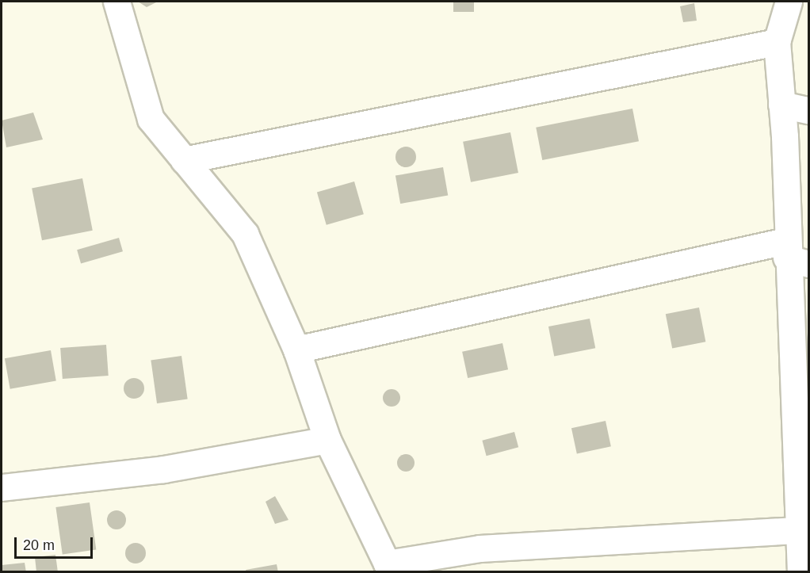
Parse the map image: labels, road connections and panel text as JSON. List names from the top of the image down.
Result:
{
  "scale_bar": "20 m"
}
